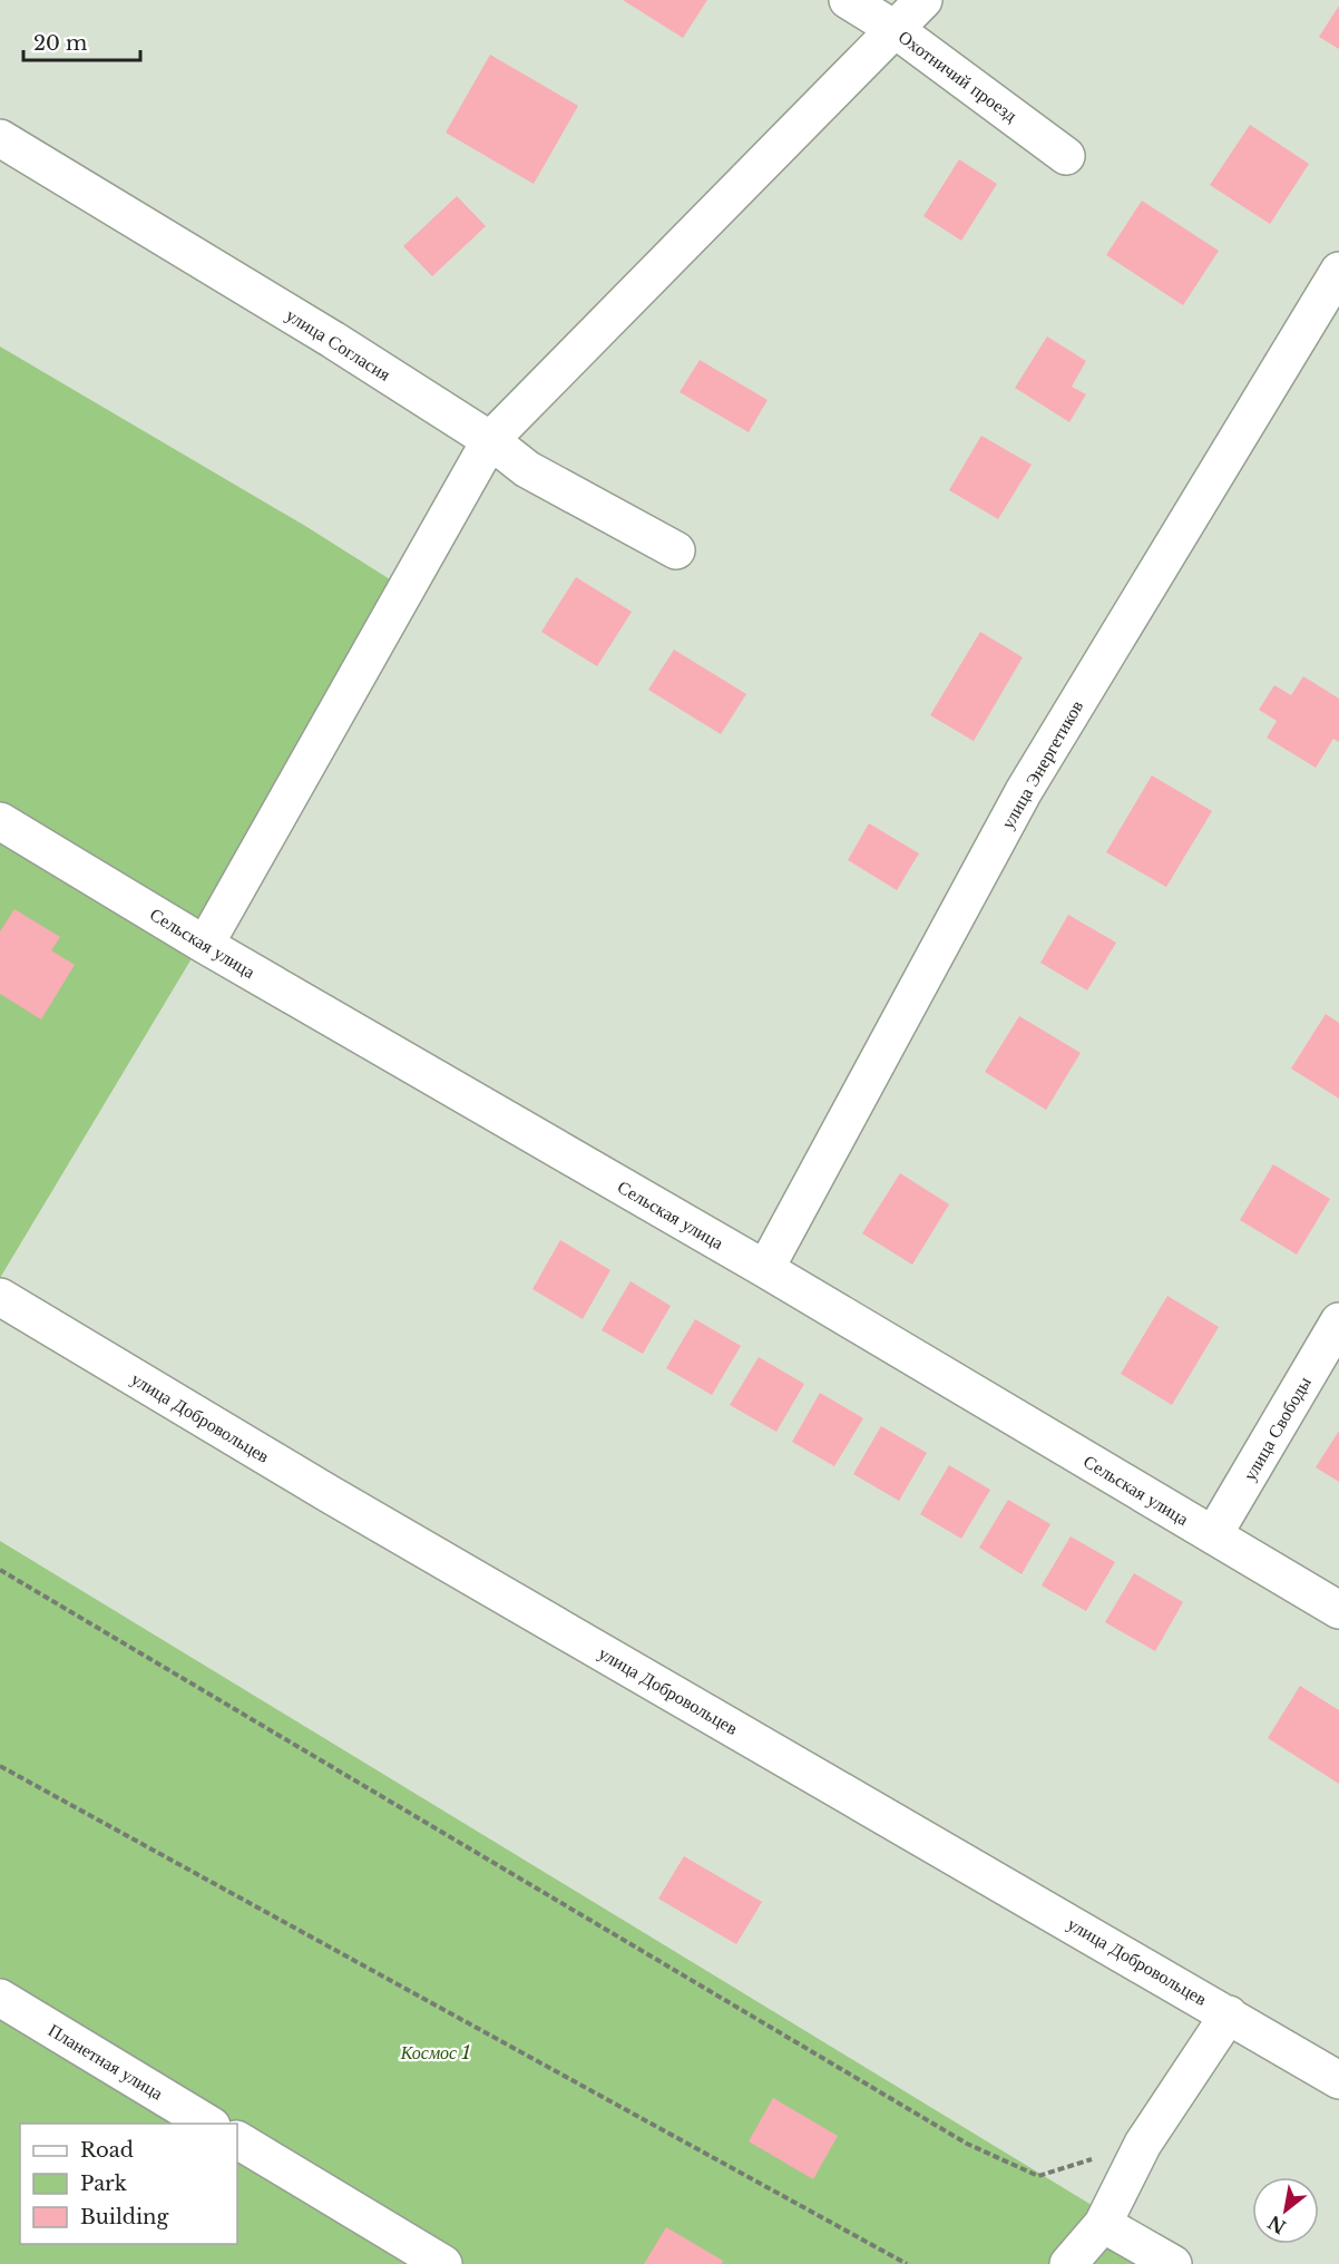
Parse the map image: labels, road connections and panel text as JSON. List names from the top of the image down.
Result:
{
  "streets": {
    "street": [
      "Охотничий проезд",
      "улица Согласия",
      "улица Энергетиков",
      "Сельская улица",
      "улица Добровольцев",
      "улица Свободы",
      "Планетная улица"
    ]
  },
  "crossings": [
    ["улица Энергетиков", "Сельская улица"],
    ["Сельская улица", "улица Свободы"]
  ],
  "parks": ["Космос 1"],
  "legend": ["Road", "Park", "Building"],
  "scale_bar": "20 m",
  "north": "bottom left"
}
